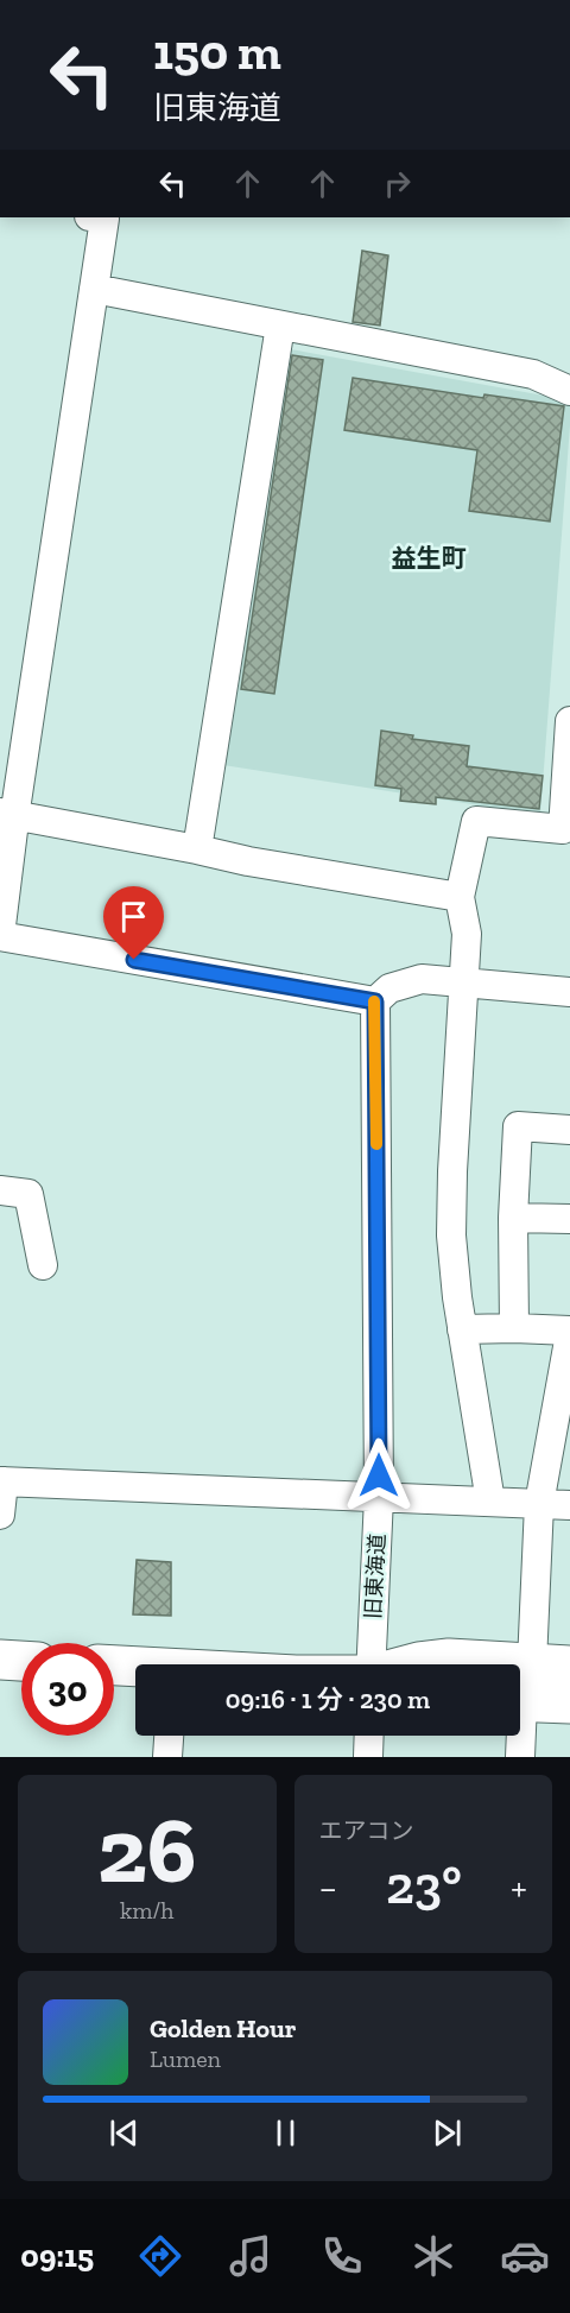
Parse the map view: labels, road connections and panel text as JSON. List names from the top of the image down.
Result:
{
  "streets": {
    "street": ["旧東海道"]
  },
  "districts": ["益生町"],
  "page": {
    "turn": ["150 m", "旧東海道"],
    "limit": "30",
    "trip": "09:16 · 1 分 · 230 m",
    "tile": [
      ["26", "km/h"],
      "エアコン"
    ],
    "heat": ["−", "23°", "+"],
    "song": ["Golden Hour", "Lumen"],
    "tabs": "09:15"
  }
}
